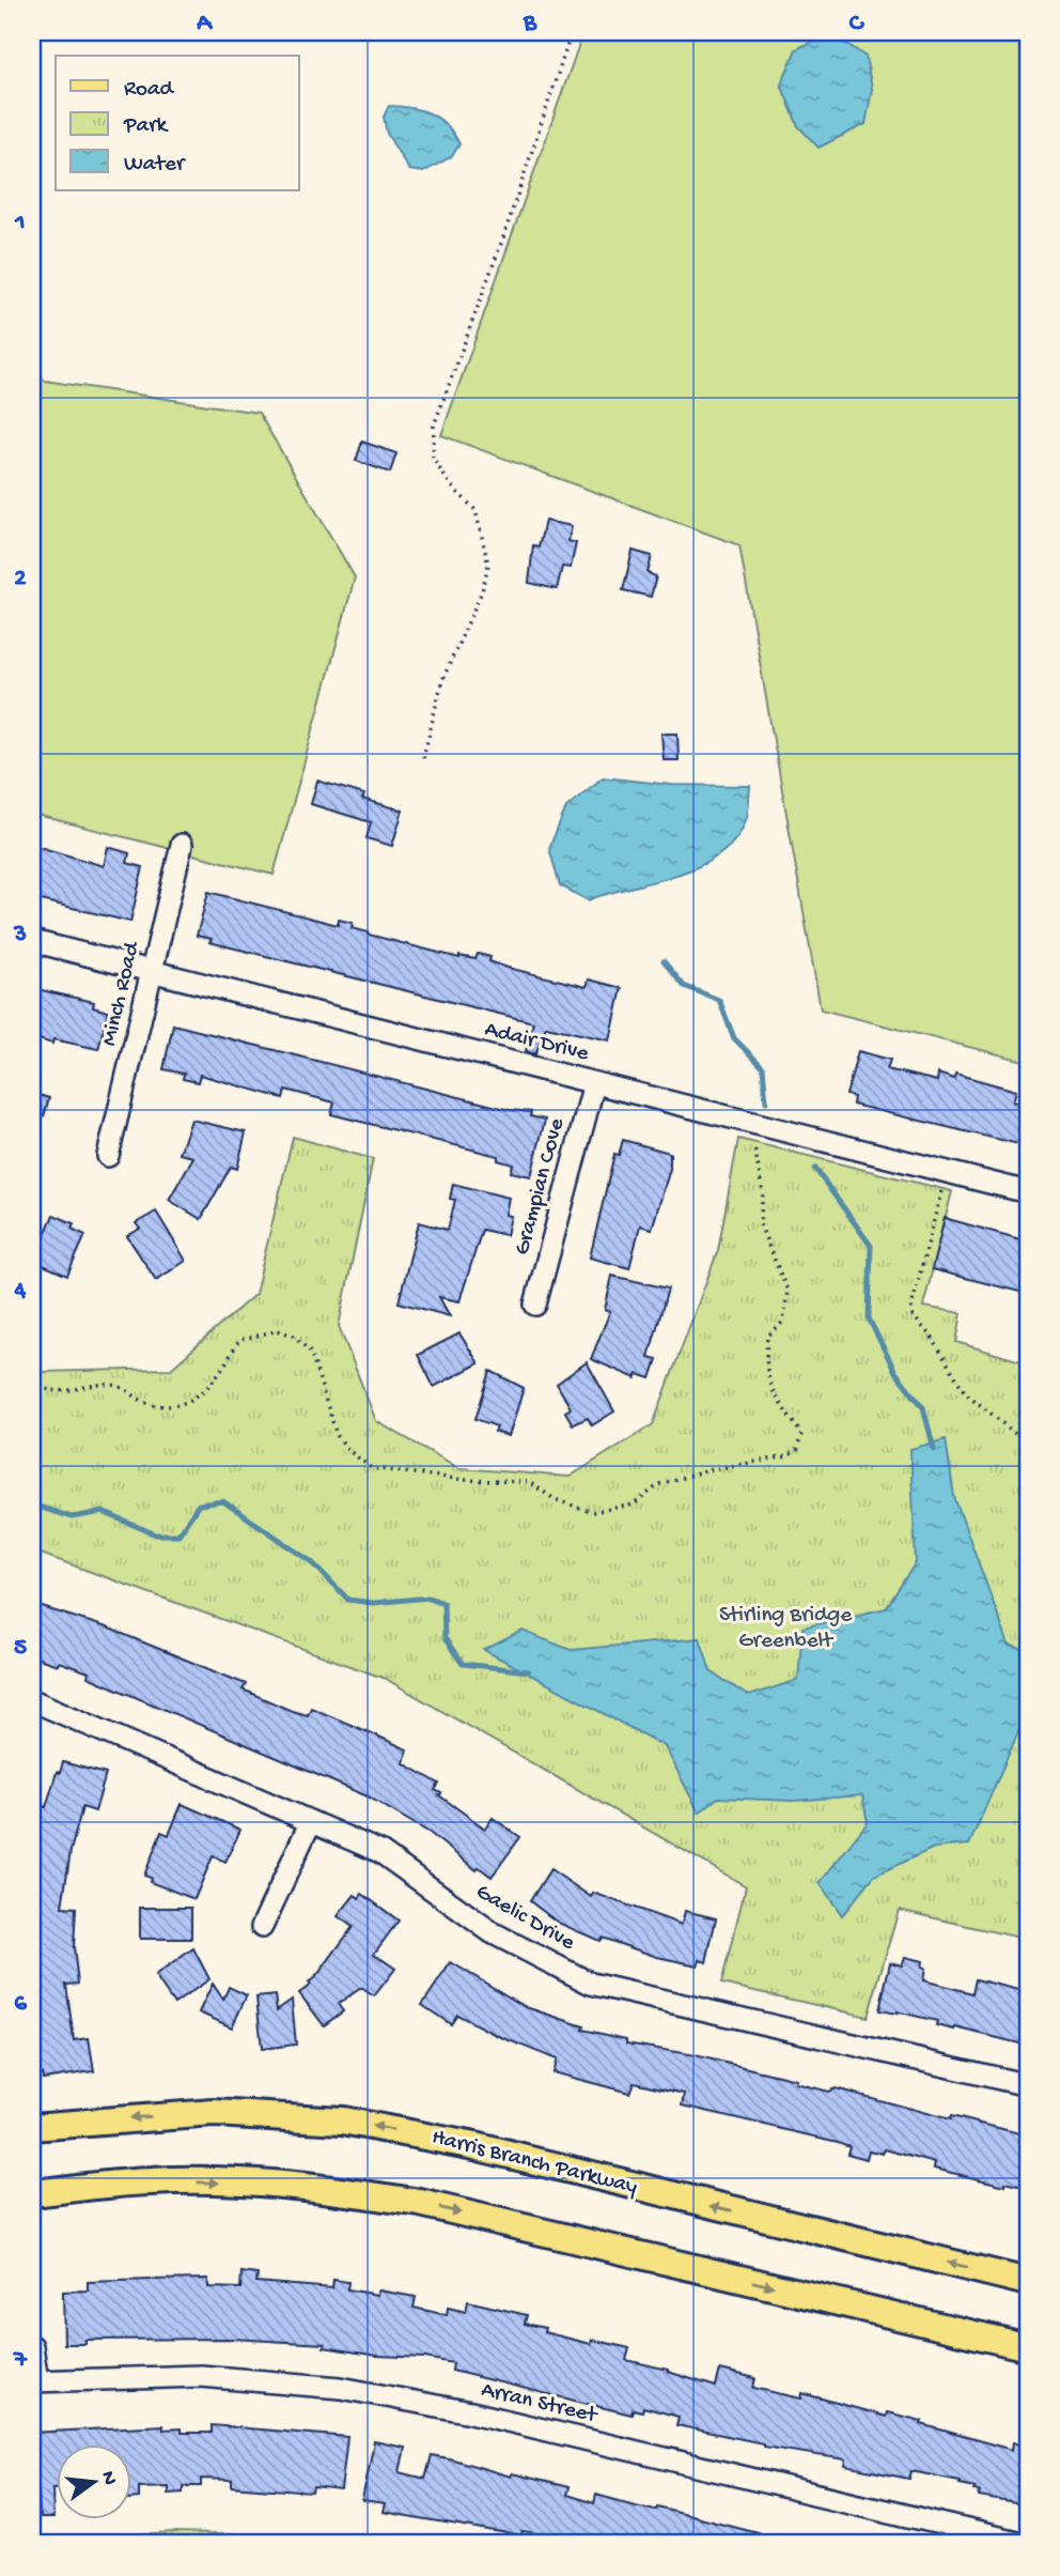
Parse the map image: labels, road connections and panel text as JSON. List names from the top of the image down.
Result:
{
  "streets": {
    "main road": ["Harris Branch Parkway"],
    "street": [
      "Minch Road",
      "Adair Drive",
      "Grampian Cove",
      "Gaelic Drive",
      "Arran Street"
    ]
  },
  "crossings": [
    ["Minch Road", "Adair Drive"],
    ["Adair Drive", "Grampian Cove"]
  ],
  "parks": ["Stirling Bridge Greenbelt"],
  "legend": ["Road", "Park", "Water"],
  "north": "right",
  "grid": {
    "columns": ["A", "B", "C"],
    "rows": [
      "1",
      "2",
      "3",
      "4",
      "5",
      "6",
      "7"
    ]
  }
}
